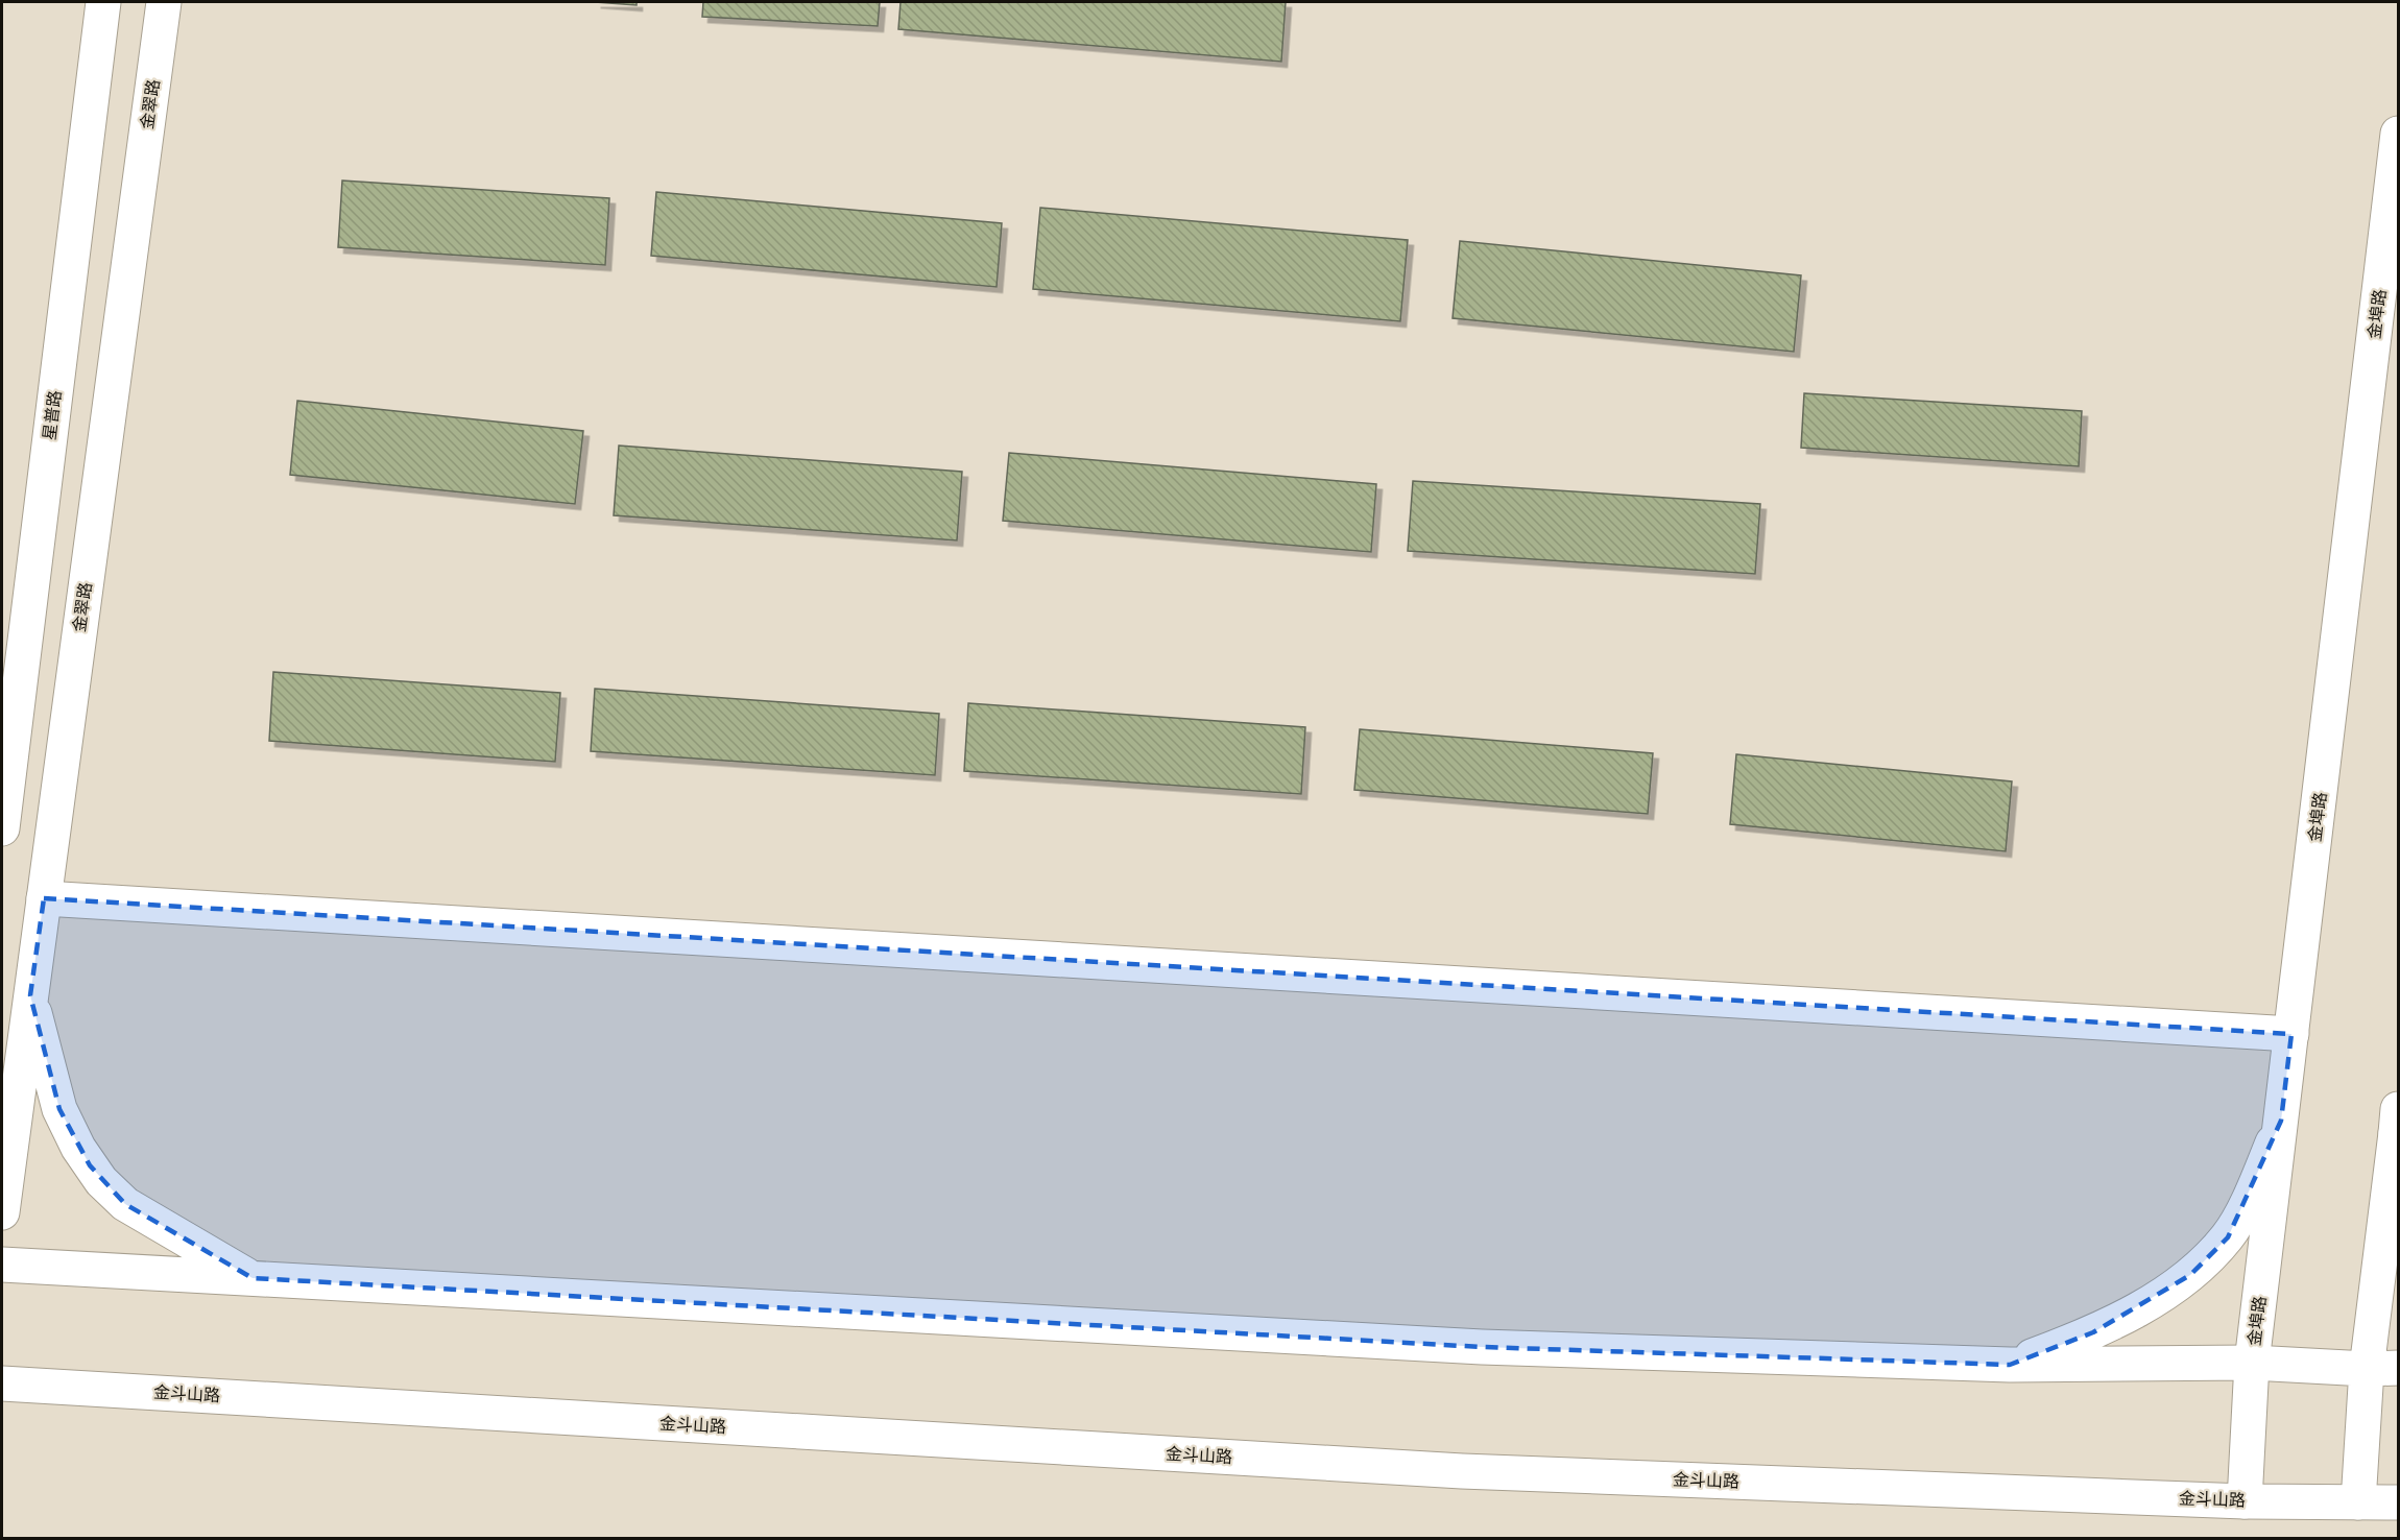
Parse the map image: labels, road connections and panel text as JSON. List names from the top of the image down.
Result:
{
  "streets": {
    "main road": [
      "金翠路",
      "金埠路",
      "星普路",
      "金斗山路"
    ]
  },
  "crossings": [
    ["金埠路", "金斗山路"]
  ]
}
